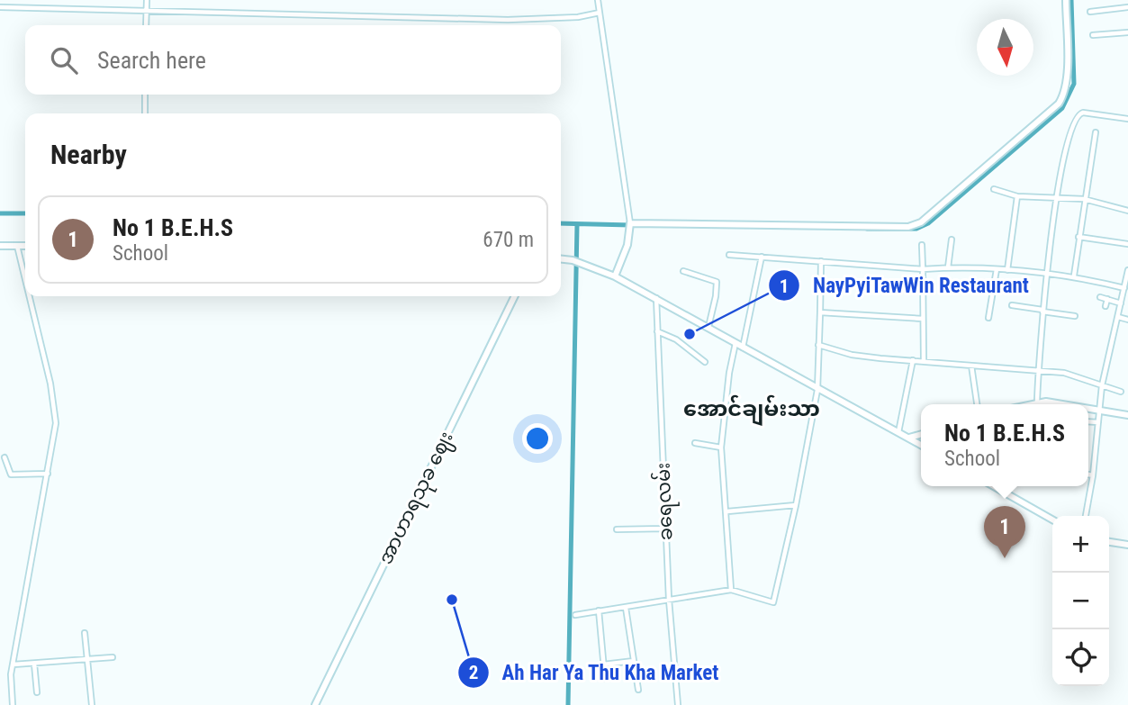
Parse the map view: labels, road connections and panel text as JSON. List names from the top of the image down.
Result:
{
  "streets": {
    "street": ["အာဟာရသုခ ဈေး", "ခရေလမ်း"]
  },
  "districts": ["အောင်ချမ်းသာ"],
  "places": ["NayPyiTawWin Restaurant", "Ah Har Ya Thu Kha Market"],
  "north": "bottom",
  "page": {
    "search": "Search here",
    "heading": "Nearby",
    "list": [
      {
        "mark": "1",
        "name": "No 1 B.E.H.S",
        "note": "School",
        "value": "670 m"
      }
    ],
    "popup": ["No 1 B.E.H.S", "School"],
    "pins": "1",
    "map_buttons": ["+", "−"]
  }
}
